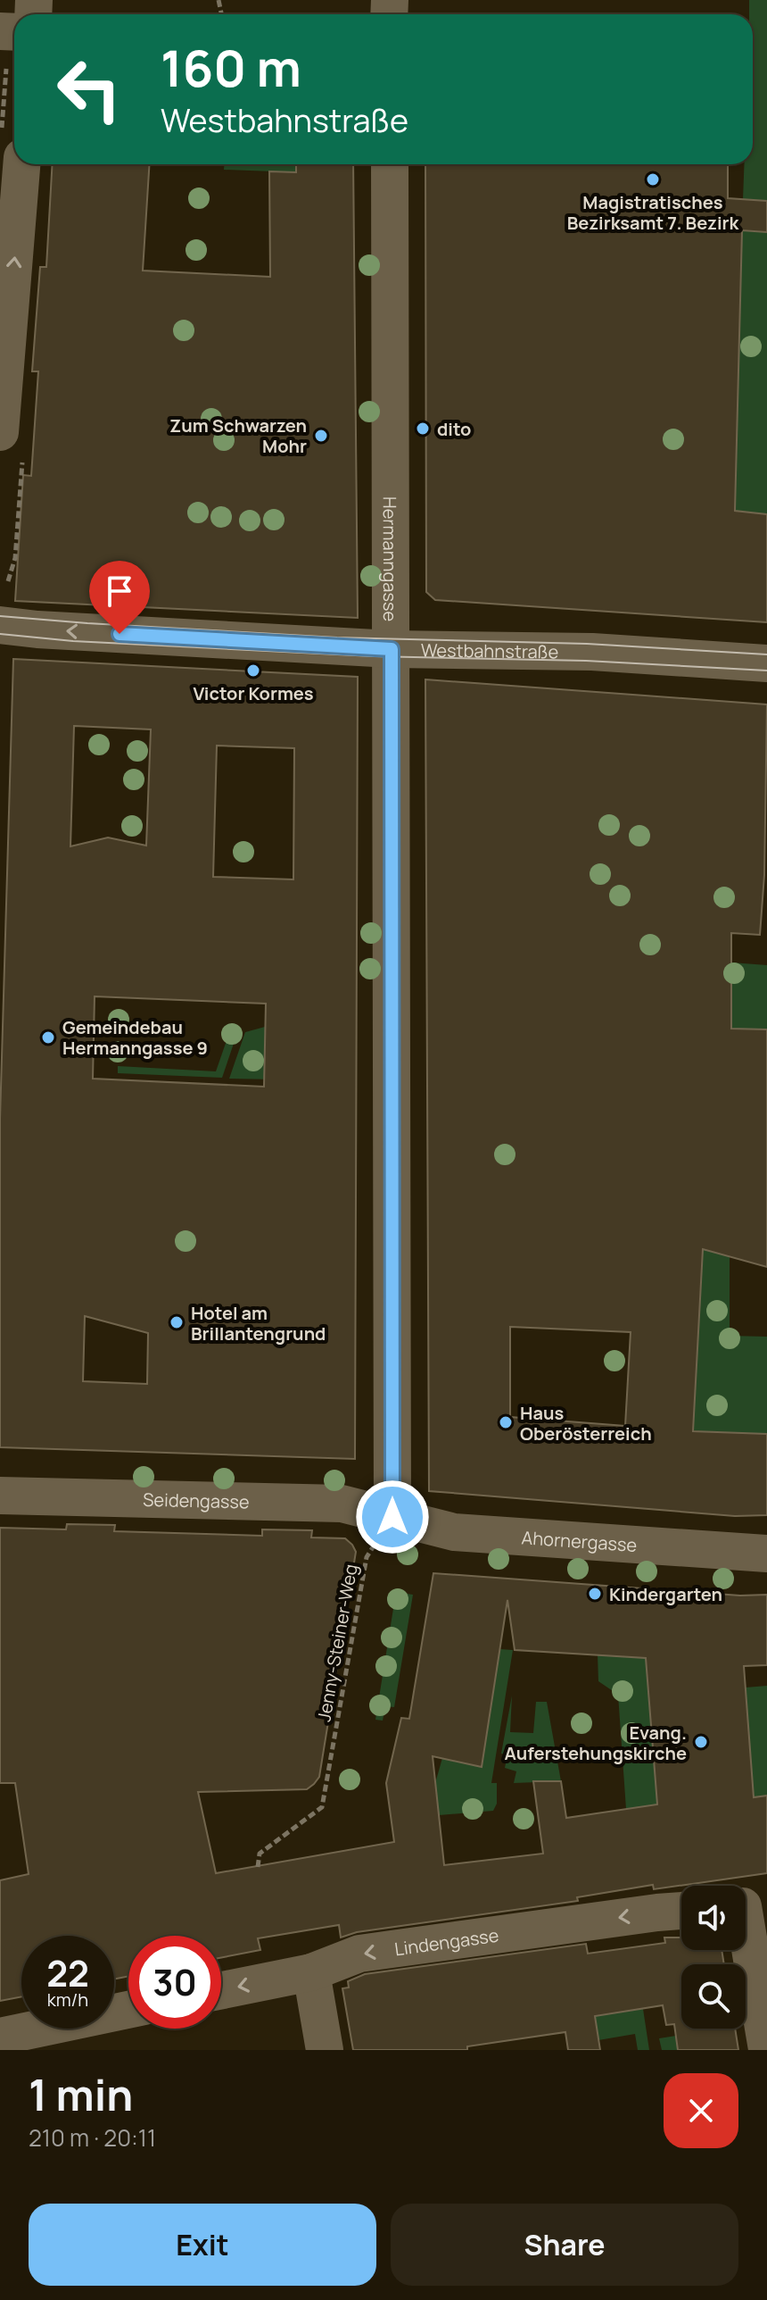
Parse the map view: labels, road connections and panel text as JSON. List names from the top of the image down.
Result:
{
  "streets": {
    "street": [
      "Hermanngasse",
      "Westbahnstraße",
      "Seidengasse",
      "Ahornergasse",
      "Lindengasse"
    ],
    "path": ["Jenny-Steiner-Weg"]
  },
  "crossings": [
    ["Hermanngasse", "Westbahnstraße"],
    ["Hermanngasse", "Seidengasse"],
    ["Hermanngasse", "Ahornergasse"],
    ["Hermanngasse", "Jenny-Steiner-Weg"],
    ["Seidengasse", "Ahornergasse"],
    ["Seidengasse", "Jenny-Steiner-Weg"],
    ["Ahornergasse", "Jenny-Steiner-Weg"]
  ],
  "one_way": ["Westbahnstraße", "Lindengasse"],
  "places": [
    "Magistratisches Bezirksamt 7. Bezirk",
    "dito",
    "Zum Schwarzen Mohr",
    "Victor Kormes",
    "Gemeindebau Hermanngasse 9",
    "Hotel am Brillantengrund",
    "Haus Oberösterreich",
    "Kindergarten",
    "Evang. Auferstehungskirche"
  ],
  "page": {
    "turn": ["160 m", "Westbahnstraße"],
    "speed": "22 km/h",
    "limit": "30",
    "heading": ["1 min", "210 m · 20:11"],
    "buttons": ["Exit", "Share"]
  }
}
